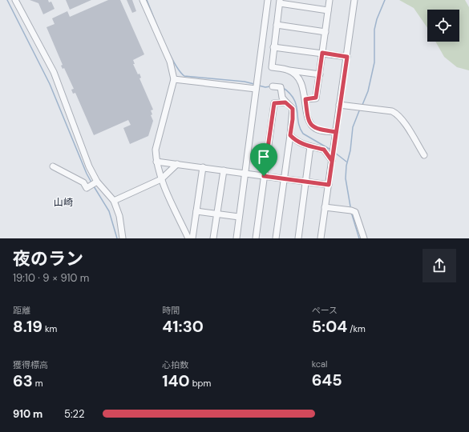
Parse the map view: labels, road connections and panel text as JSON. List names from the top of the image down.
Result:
{
  "districts": ["山崎"],
  "page": {
    "heading": ["夜のラン", "19:10 · 9 × 910 m"],
    "stats": [
      ["距離", "8.19 km"],
      ["時間", "41:30"],
      ["ペース", "5:04 /km"],
      ["獲得標高", "63 m"],
      ["心拍数", "140 bpm"],
      ["kcal", "645"]
    ],
    "list": [
      {
        "name": "910 m",
        "note": "5:22"
      }
    ]
  }
}
